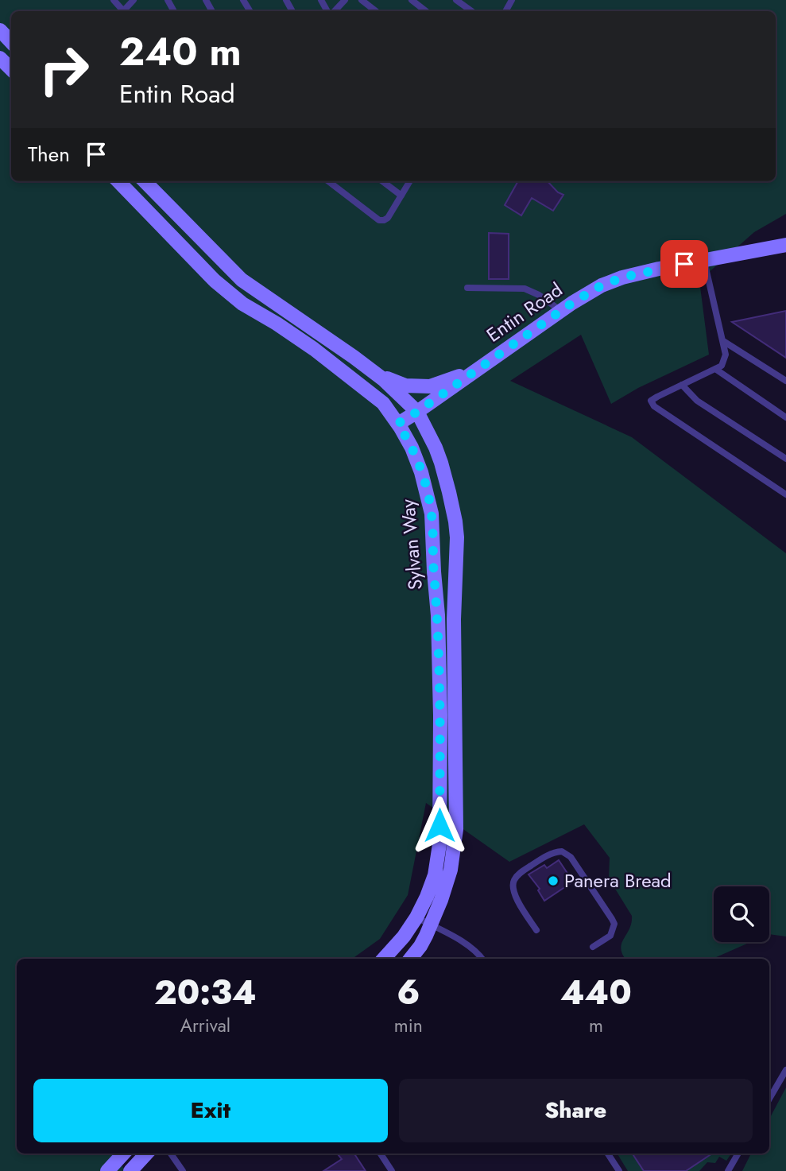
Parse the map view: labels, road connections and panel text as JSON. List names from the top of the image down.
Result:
{
  "streets": {
    "street": ["Entin Road", "Sylvan Way"]
  },
  "crossings": [
    ["Entin Road", "Sylvan Way"]
  ],
  "places": ["Panera Bread"],
  "page": {
    "turn": ["240 m", "Entin Road"],
    "then": "Then",
    "eta": [
      "20:34",
      "Arrival",
      "6",
      "min",
      "440",
      "m"
    ],
    "buttons": ["Exit", "Share"]
  }
}
